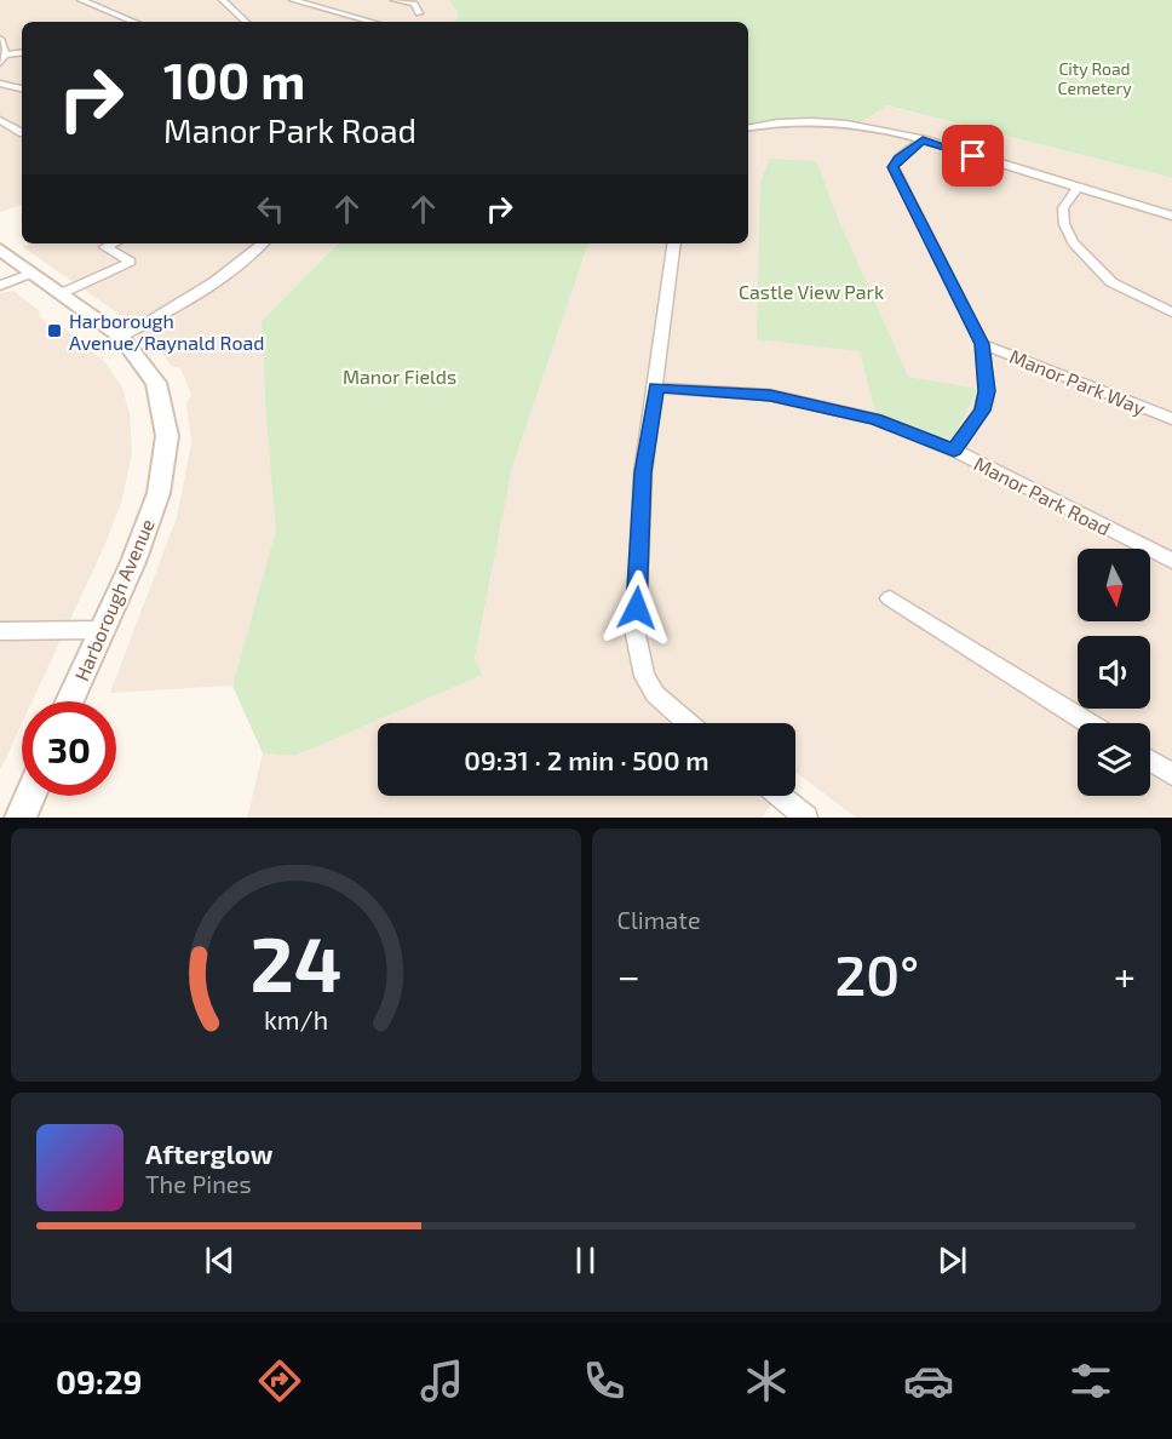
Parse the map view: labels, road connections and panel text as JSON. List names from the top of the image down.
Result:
{
  "streets": {
    "street": ["Manor Park Way", "Manor Park Road", "Harborough Avenue"]
  },
  "parks": ["City Road Cemetery", "Castle View Park", "Manor Fields"],
  "places": {
    "transit": ["Harborough Avenue/Raynald Road"]
  },
  "north": "bottom",
  "page": {
    "turn": ["100 m", "Manor Park Road"],
    "limit": "30",
    "trip": "09:31 · 2 min · 500 m",
    "tile": "Climate",
    "heat": ["−", "20°", "+"],
    "song": ["Afterglow", "The Pines"],
    "tabs": "09:29",
    "gauge": ["24", "km/h"]
  }
}
